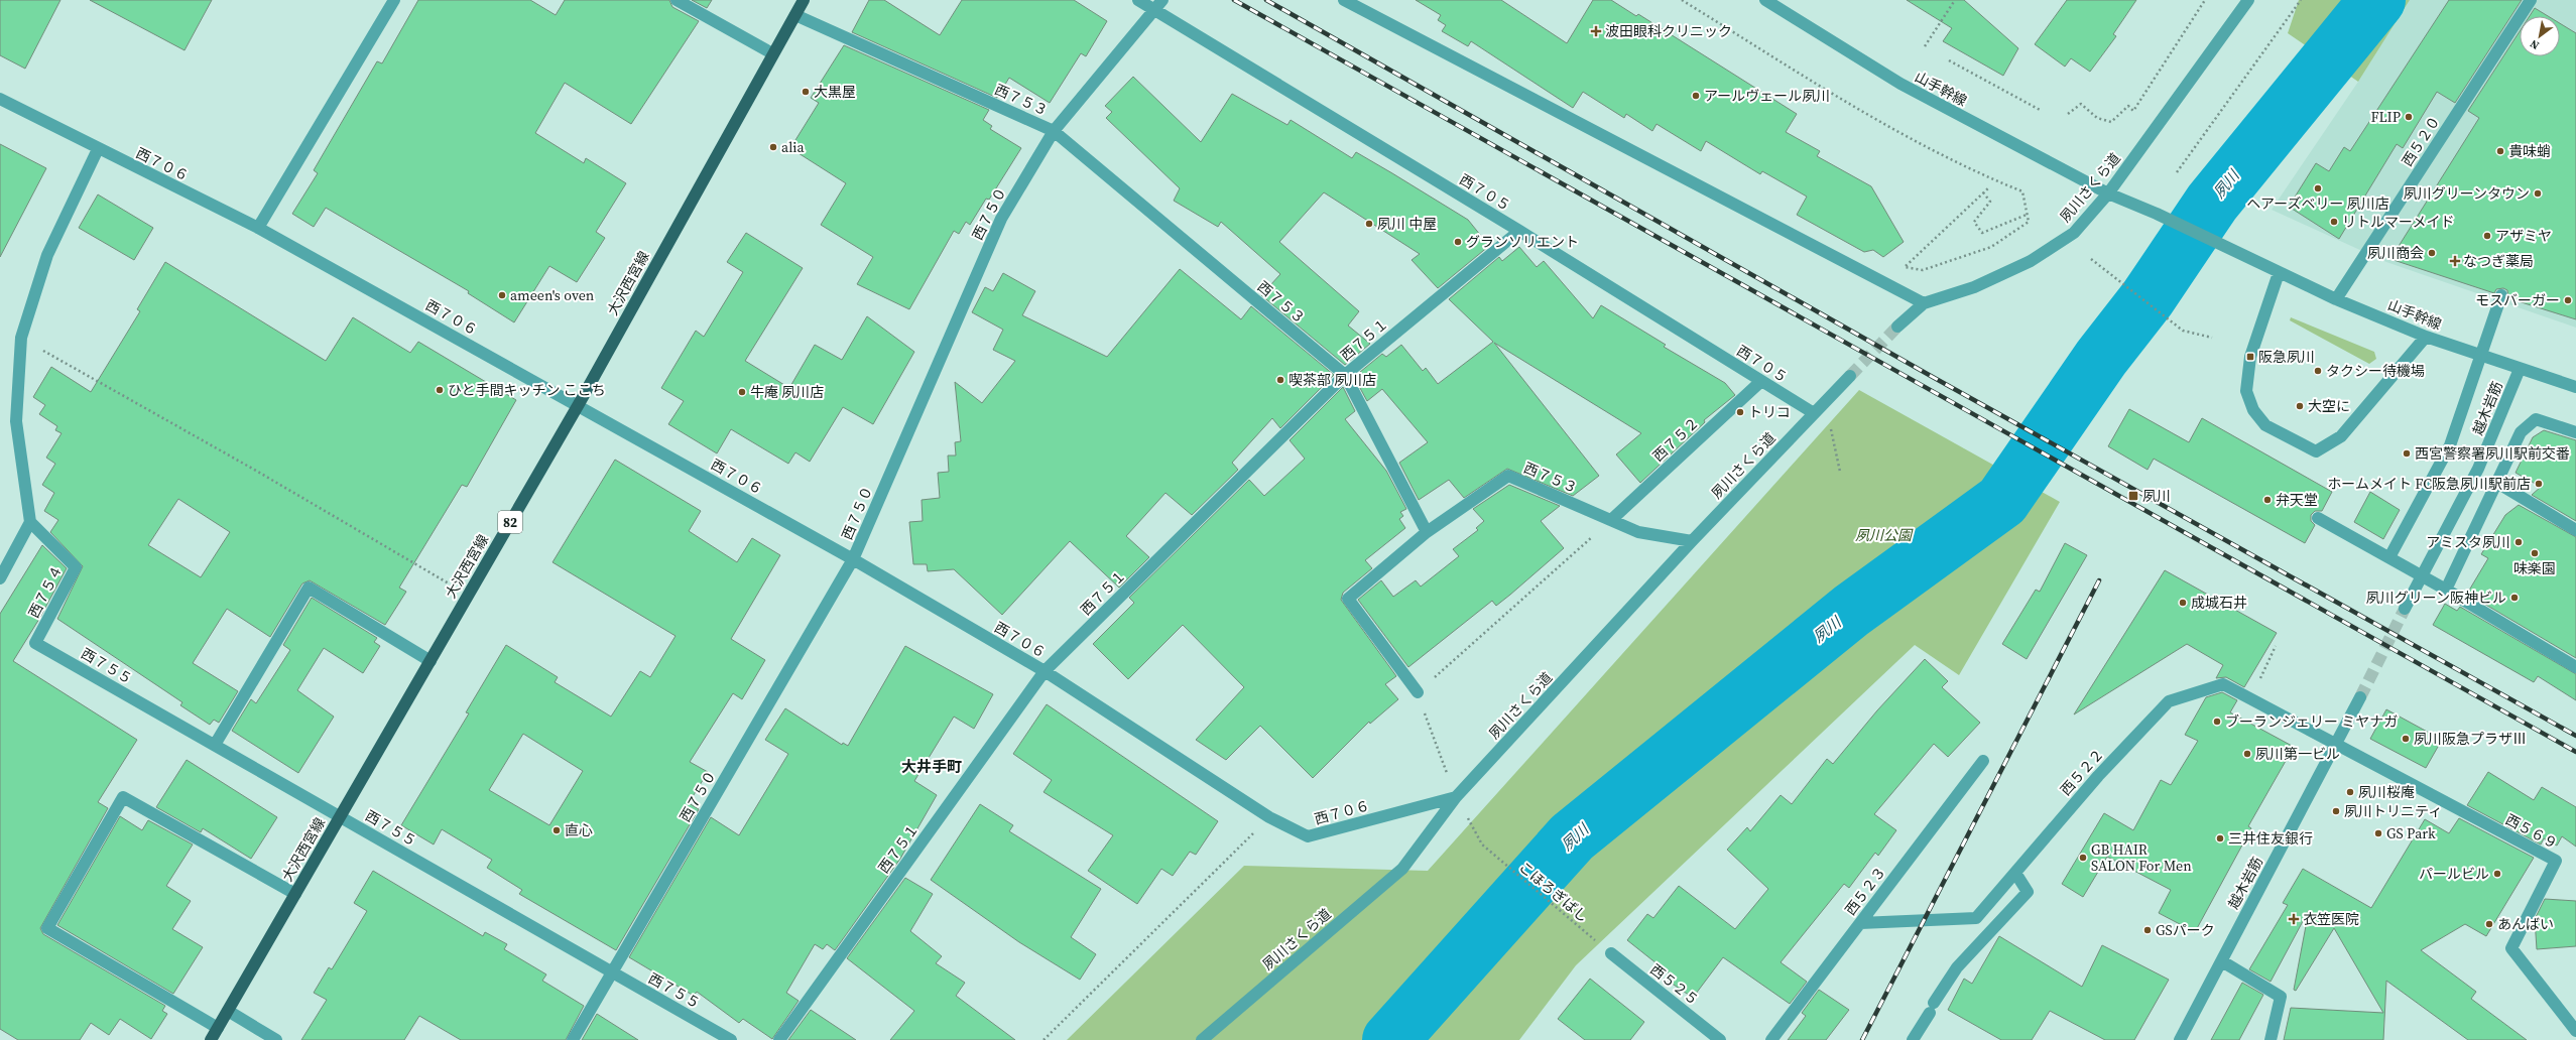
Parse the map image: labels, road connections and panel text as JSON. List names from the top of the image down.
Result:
{
  "streets": {
    "main road": ["大沢西宮線", "82"],
    "street": [
      "山手幹線",
      "西７５３",
      "西５２０",
      "西７０６",
      "夙川さくら道",
      "西７０５",
      "西７５０",
      "西７５１",
      "越木岩筋",
      "西７５２",
      "西７５４",
      "西７５５",
      "西５２２",
      "西５６９",
      "西５２３",
      "西５２５"
    ],
    "path": ["こほろぎばし"]
  },
  "crossings": [
    ["山手幹線", "西５２０"],
    ["山手幹線", "夙川さくら道"],
    ["山手幹線", "越木岩筋"],
    ["西７５３", "夙川さくら道"],
    ["西７５３", "西７５０"],
    ["西７５３", "大沢西宮線"],
    ["西７５３", "西７５１"],
    ["西７５３", "西７５２"],
    ["西７０６", "夙川さくら道"],
    ["西７０６", "西７５０"],
    ["西７０６", "大沢西宮線"],
    ["西７０６", "西７５１"],
    ["西７０６", "こほろぎばし"],
    ["夙川さくら道", "西７０５"],
    ["夙川さくら道", "こほろぎばし"],
    ["西７０５", "西７５０"],
    ["西７０５", "西７５１"],
    ["西７０５", "西７５２"],
    ["西７５０", "西７５５"],
    ["大沢西宮線", "西７５５"],
    ["越木岩筋", "西５２２"],
    ["越木岩筋", "西５６９"],
    ["西７５４", "西７５５"],
    ["西５２２", "西５６９"],
    ["西５２２", "西５２３"],
    ["こほろぎばし", "西５２５"]
  ],
  "districts": ["大井手町"],
  "water": ["夙川"],
  "parks": ["夙川公園"],
  "places": {
    "health": ["波田眼科クリニック", "なつぎ薬局", "衣笠医院"],
    "other": [
      "大黒屋",
      "アールヴェール夙川",
      "FLIP",
      "alia",
      "貴味蛸",
      "ヘアーズベリー 夙川店",
      "夙川グリーンタウン",
      "リトルマーメイド",
      "夙川 中屋",
      "アザミヤ",
      "グランソリエント",
      "夙川商会",
      "ameen's oven",
      "モスバーガー",
      "タクシー待機場",
      "喫茶部 夙川店",
      "ひと手間キッチン ここち",
      "牛庵 夙川店",
      "大空に",
      "トリコ",
      "西宮警察署夙川駅前交番",
      "ホームメイト FC阪急夙川駅前店",
      "弁天堂",
      "アミスタ夙川",
      "味楽園",
      "夙川グリーン阪神ビル",
      "成城石井",
      "ブーランジェリー ミヤナガ",
      "夙川阪急プラザⅢ",
      "夙川第一ビル",
      "夙川桜庵",
      "夙川トリニティ",
      "直心",
      "GS Park",
      "三井住友銀行",
      "GB HAIR SALON For Men",
      "パールビル",
      "あんばい",
      "GSパーク"
    ],
    "transit": ["阪急夙川", "夙川"]
  },
  "north": "bottom left"
}
